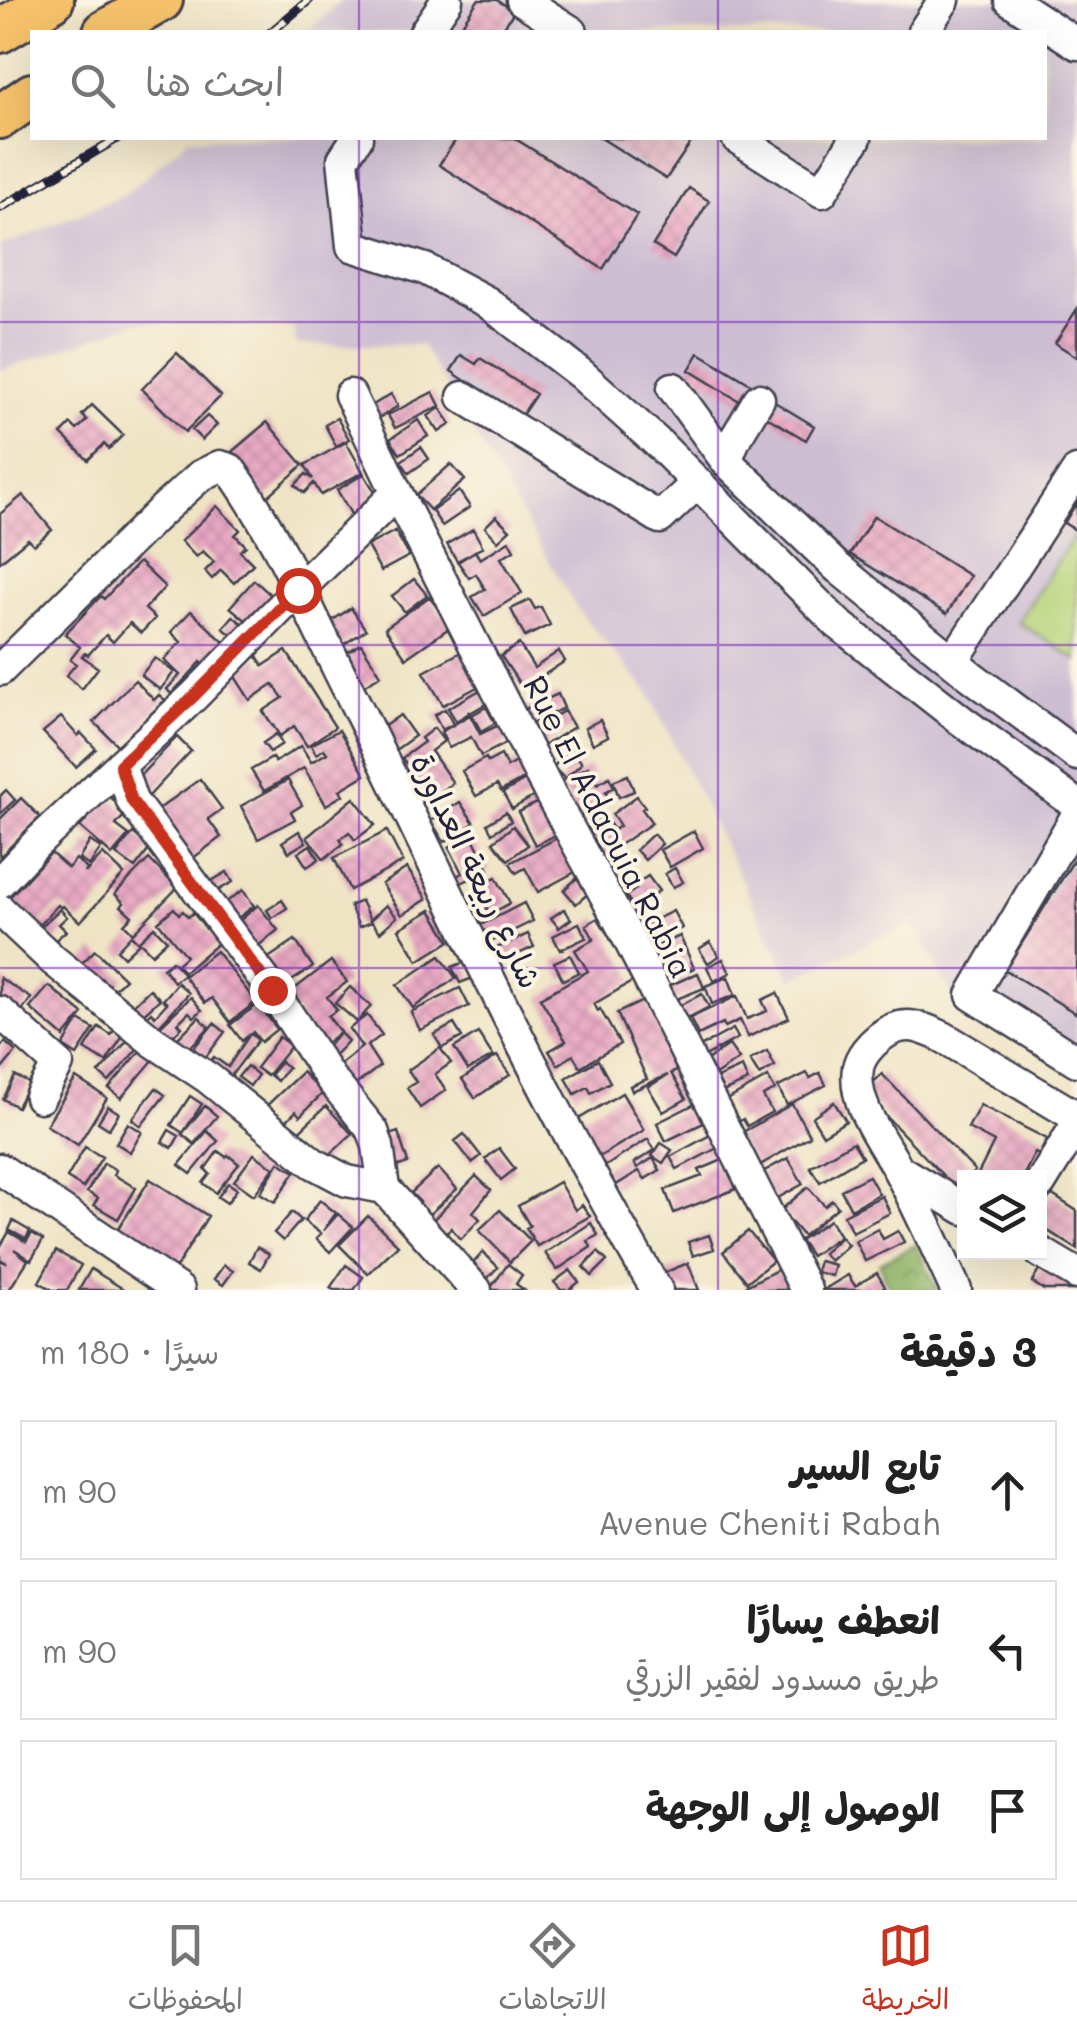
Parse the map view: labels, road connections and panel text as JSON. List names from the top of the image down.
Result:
{
  "streets": {
    "street": ["Rue El Adaouia Rabia", "شارع ربيعة العداورة"]
  },
  "page": {
    "search": "ابحث هنا",
    "heading": ["3 دقيقة", "سيرًا · 180 m"],
    "list": [
      ["تابع السير", "Avenue Cheniti Rabah", "90 m"],
      ["انعطف يسارًا", "طريق مسدود لفقير الزرقي", "90 m"],
      "الوصول إلى الوجهة"
    ],
    "nav": ["الخريطة", "الاتجاهات", "المحفوظات"]
  }
}
